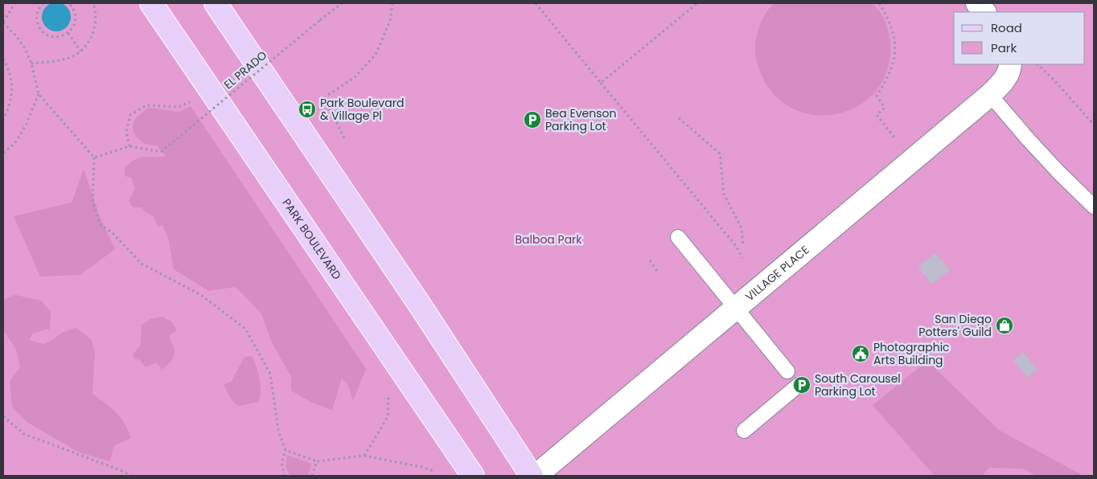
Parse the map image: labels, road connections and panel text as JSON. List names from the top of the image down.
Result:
{
  "streets": {
    "main road": ["PARK BOULEVARD"],
    "street": ["VILLAGE PLACE"],
    "path": ["EL PRADO"]
  },
  "parks": ["Balboa Park"],
  "places": {
    "bus stop": ["Park Boulevard & Village Pl"],
    "parking": ["Bea Evenson Parking Lot", "South Carousel Parking Lot"],
    "shop": ["San Diego Potters' Guild"],
    "public building": ["Photographic Arts Building"]
  },
  "legend": ["Road", "Park"]
}
